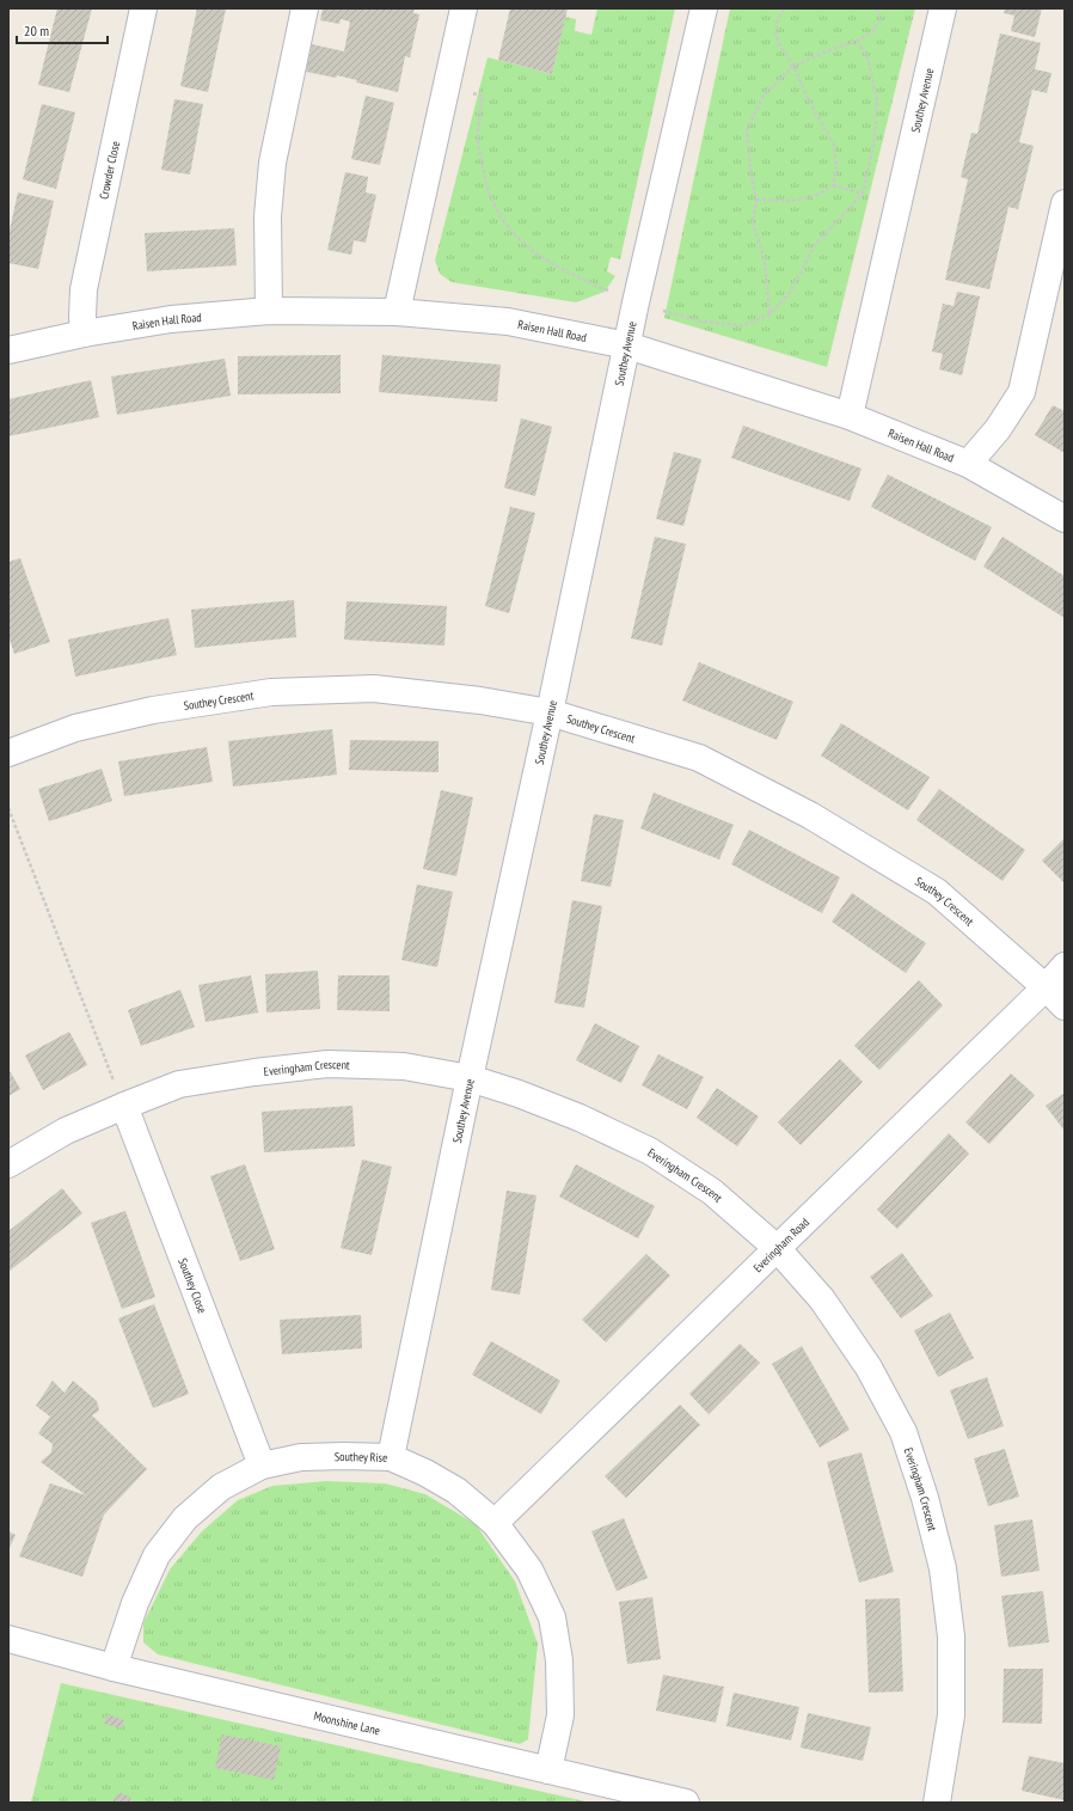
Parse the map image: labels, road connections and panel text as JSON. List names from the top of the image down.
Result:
{
  "streets": {
    "street": [
      "Southey Avenue",
      "Crowder Close",
      "Raisen Hall Road",
      "Southey Crescent",
      "Everingham Crescent",
      "Everingham Road",
      "Southey Close",
      "Southey Rise",
      "Moonshine Lane"
    ]
  },
  "crossings": [
    ["Southey Avenue", "Raisen Hall Road"],
    ["Southey Avenue", "Southey Crescent"],
    ["Southey Avenue", "Everingham Crescent"],
    ["Southey Avenue", "Southey Rise"],
    ["Crowder Close", "Raisen Hall Road"],
    ["Southey Crescent", "Everingham Road"],
    ["Everingham Crescent", "Everingham Road"],
    ["Everingham Crescent", "Southey Close"],
    ["Everingham Road", "Southey Rise"],
    ["Southey Close", "Southey Rise"],
    ["Southey Rise", "Moonshine Lane"]
  ],
  "scale_bar": "20 m"
}
